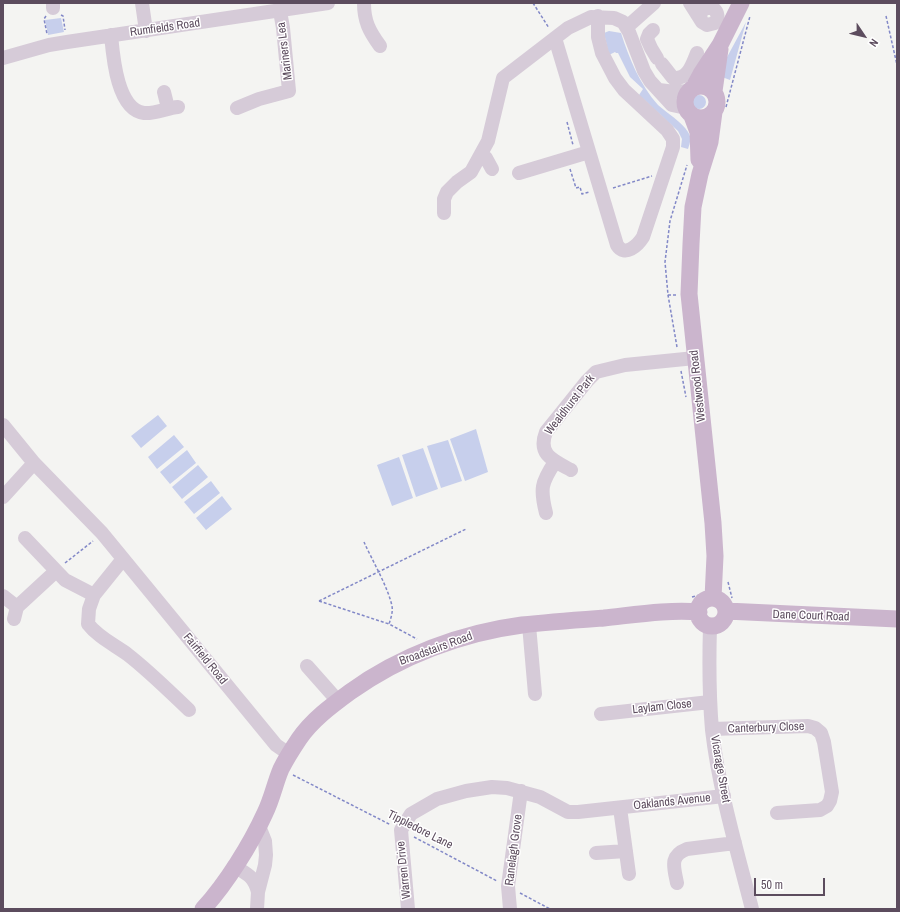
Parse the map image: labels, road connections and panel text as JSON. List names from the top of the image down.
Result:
{
  "streets": {
    "main road": ["Westwood Road", "Dane Court Road", "Broadstairs Road"],
    "street": [
      "Rumfields Road",
      "Mariners Lea",
      "Wealdhurst Park",
      "Fairfield Road",
      "Laylam Close",
      "Canterbury Close",
      "Vicarage Street",
      "Oaklands Avenue",
      "Ranelagh Grove",
      "Warren Drive"
    ],
    "path": ["Tippledore Lane"]
  },
  "crossings": [
    ["Rumfields Road", "Mariners Lea"],
    ["Westwood Road", "Wealdhurst Park"],
    ["Westwood Road", "Dane Court Road"],
    ["Westwood Road", "Broadstairs Road"],
    ["Westwood Road", "Vicarage Street"],
    ["Dane Court Road", "Broadstairs Road"],
    ["Dane Court Road", "Vicarage Street"],
    ["Broadstairs Road", "Fairfield Road"],
    ["Broadstairs Road", "Vicarage Street"],
    ["Broadstairs Road", "Tippledore Lane"],
    ["Fairfield Road", "Tippledore Lane"],
    ["Laylam Close", "Vicarage Street"],
    ["Canterbury Close", "Vicarage Street"],
    ["Vicarage Street", "Oaklands Avenue"],
    ["Oaklands Avenue", "Tippledore Lane"],
    ["Oaklands Avenue", "Ranelagh Grove"],
    ["Oaklands Avenue", "Warren Drive"],
    ["Tippledore Lane", "Ranelagh Grove"],
    ["Tippledore Lane", "Warren Drive"]
  ],
  "scale_bar": "50 m",
  "north": "bottom right"
}
